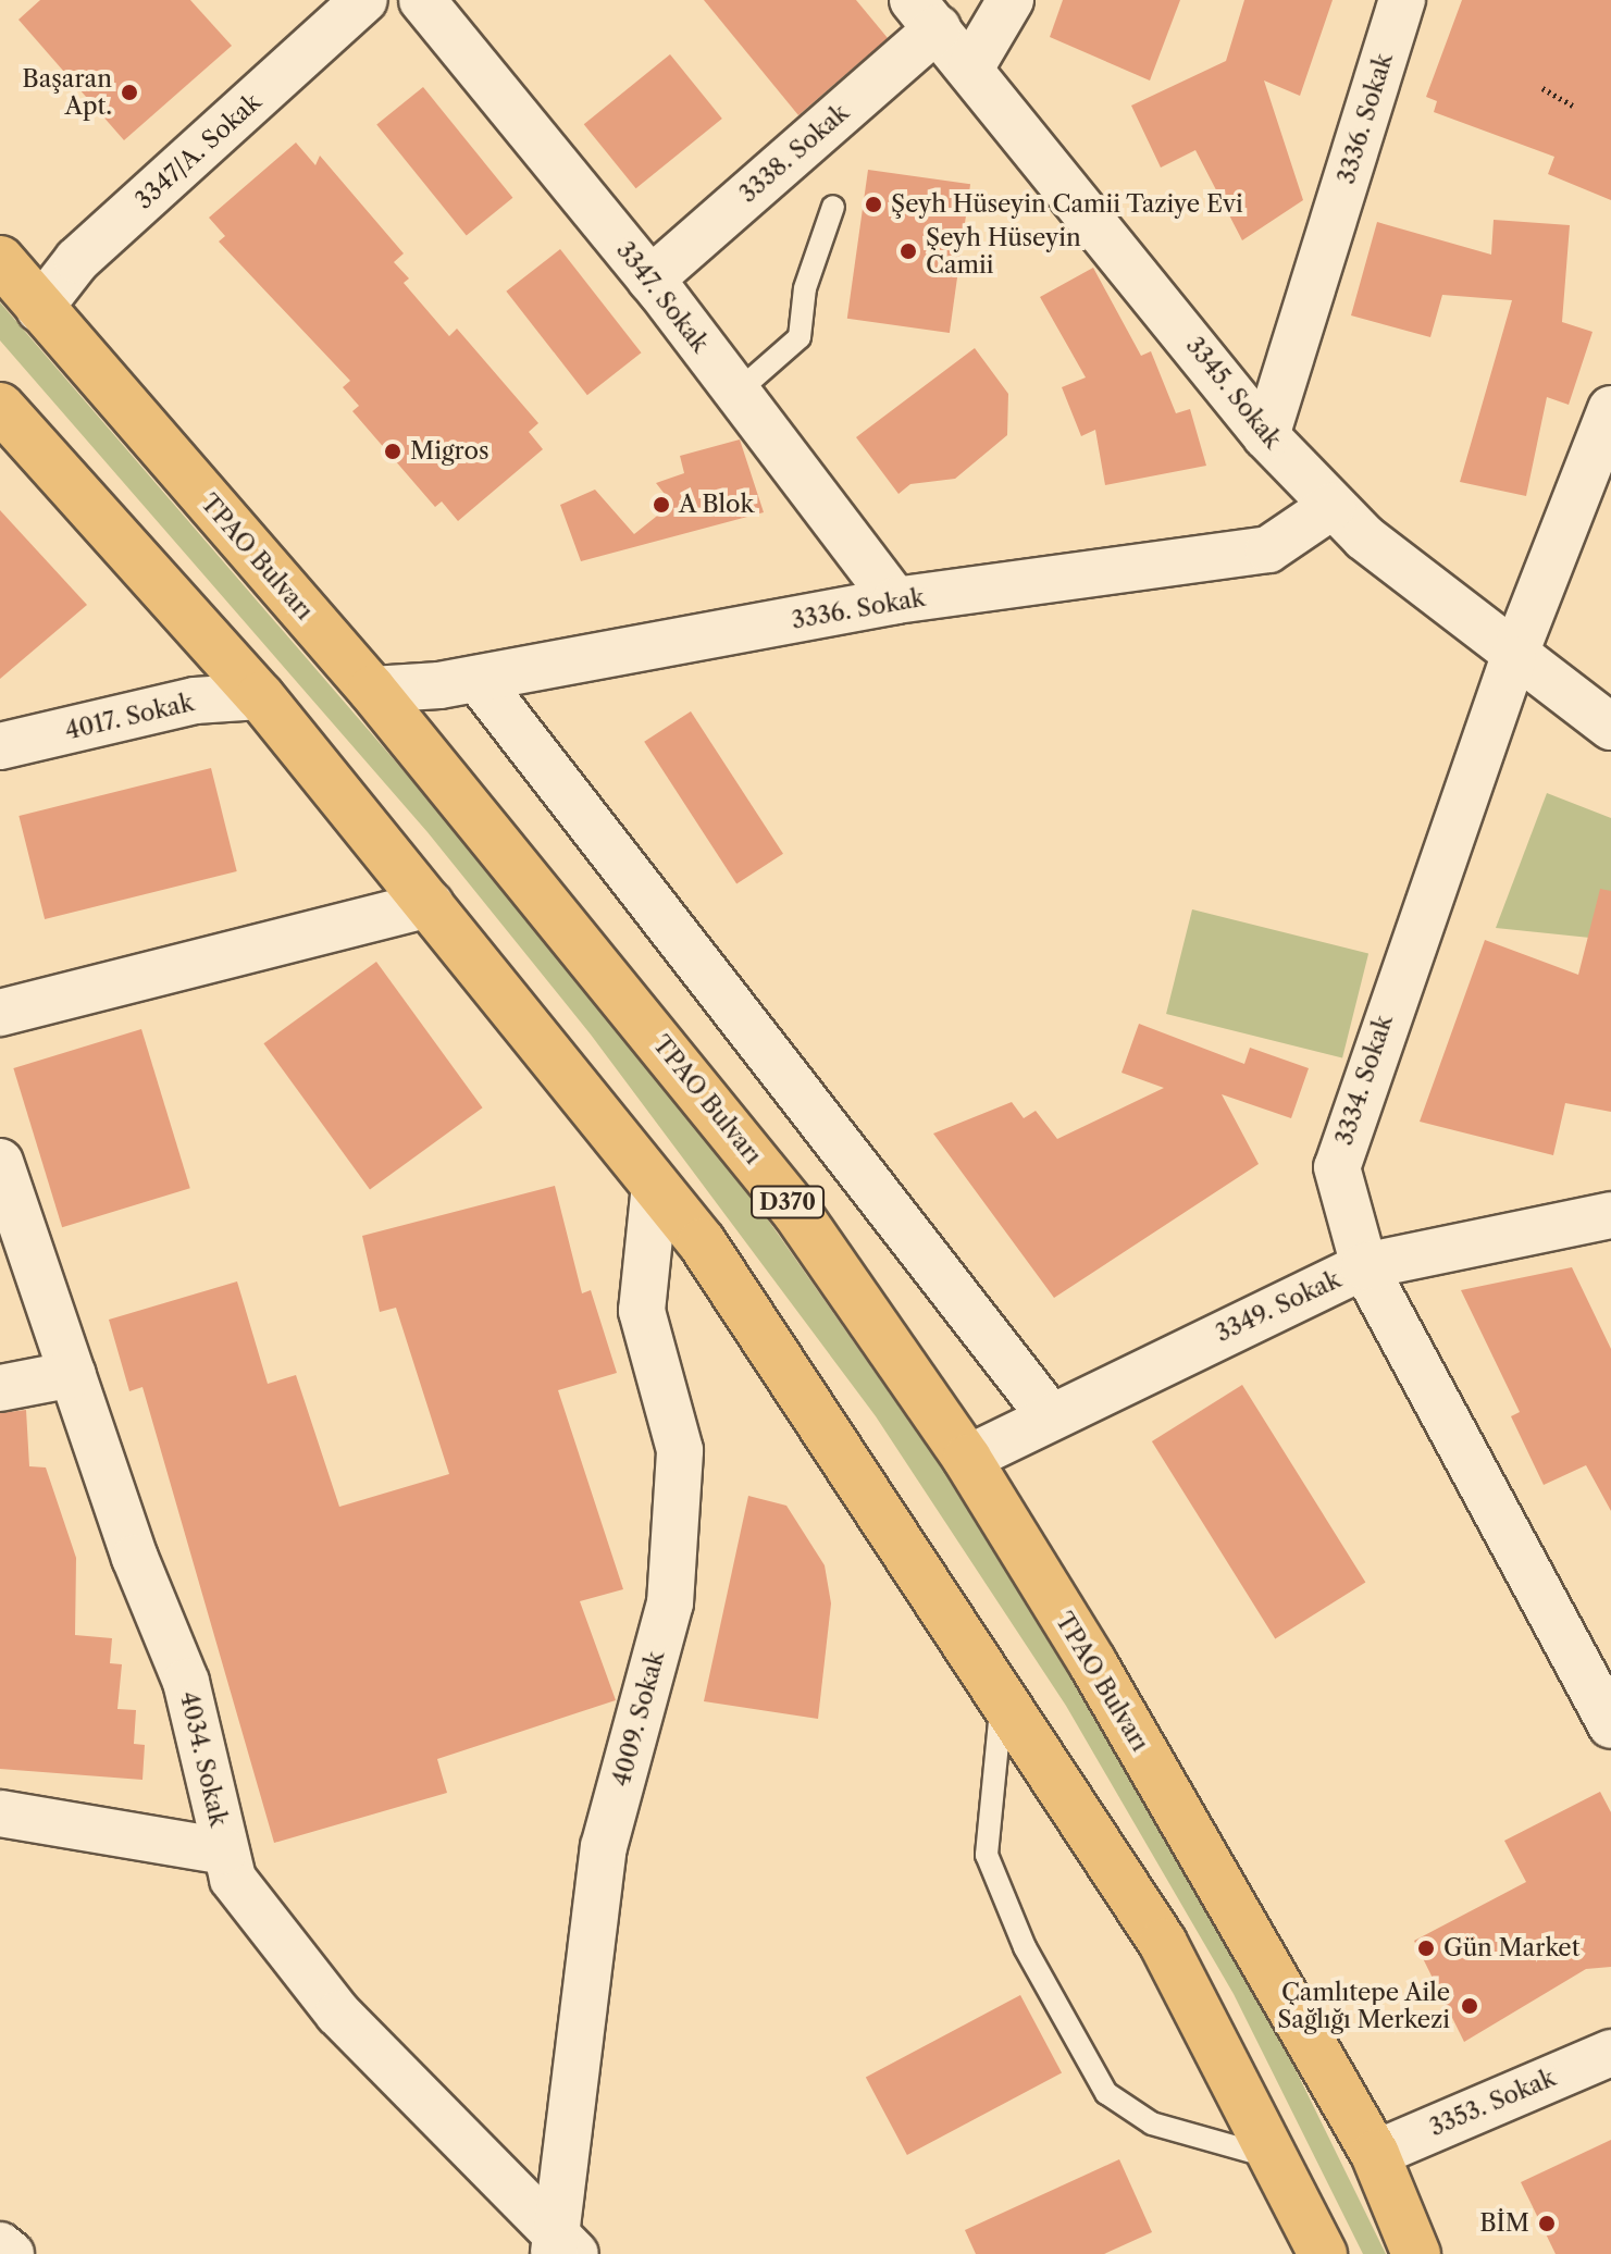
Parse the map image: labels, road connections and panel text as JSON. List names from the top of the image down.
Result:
{
  "streets": {
    "highway": ["TPAO Bulvarı", "D370"],
    "street": [
      "3336. Sokak",
      "3347/A. Sokak",
      "3338. Sokak",
      "3347. Sokak",
      "3345. Sokak",
      "4017. Sokak",
      "3334. Sokak",
      "3349. Sokak",
      "4009. Sokak",
      "4034. Sokak",
      "3353. Sokak"
    ]
  },
  "crossings": [
    ["3336. Sokak", "3347. Sokak"],
    ["3336. Sokak", "3345. Sokak"],
    ["3336. Sokak", "TPAO Bulvarı"],
    ["3347/A. Sokak", "TPAO Bulvarı"],
    ["3338. Sokak", "3347. Sokak"],
    ["3338. Sokak", "3345. Sokak"],
    ["3345. Sokak", "3334. Sokak"],
    ["TPAO Bulvarı", "3349. Sokak"],
    ["TPAO Bulvarı", "3353. Sokak"],
    ["3334. Sokak", "3349. Sokak"],
    ["4009. Sokak", "4034. Sokak"]
  ],
  "places": [
    "Başaran Apt.",
    "Şeyh Hüseyin Camii Taziye Evi",
    "Şeyh Hüseyin Camii",
    "Migros",
    "A Blok",
    "Gün Market",
    "Çamlıtepe Aile Sağlığı Merkezi",
    "BİM"
  ]
}
